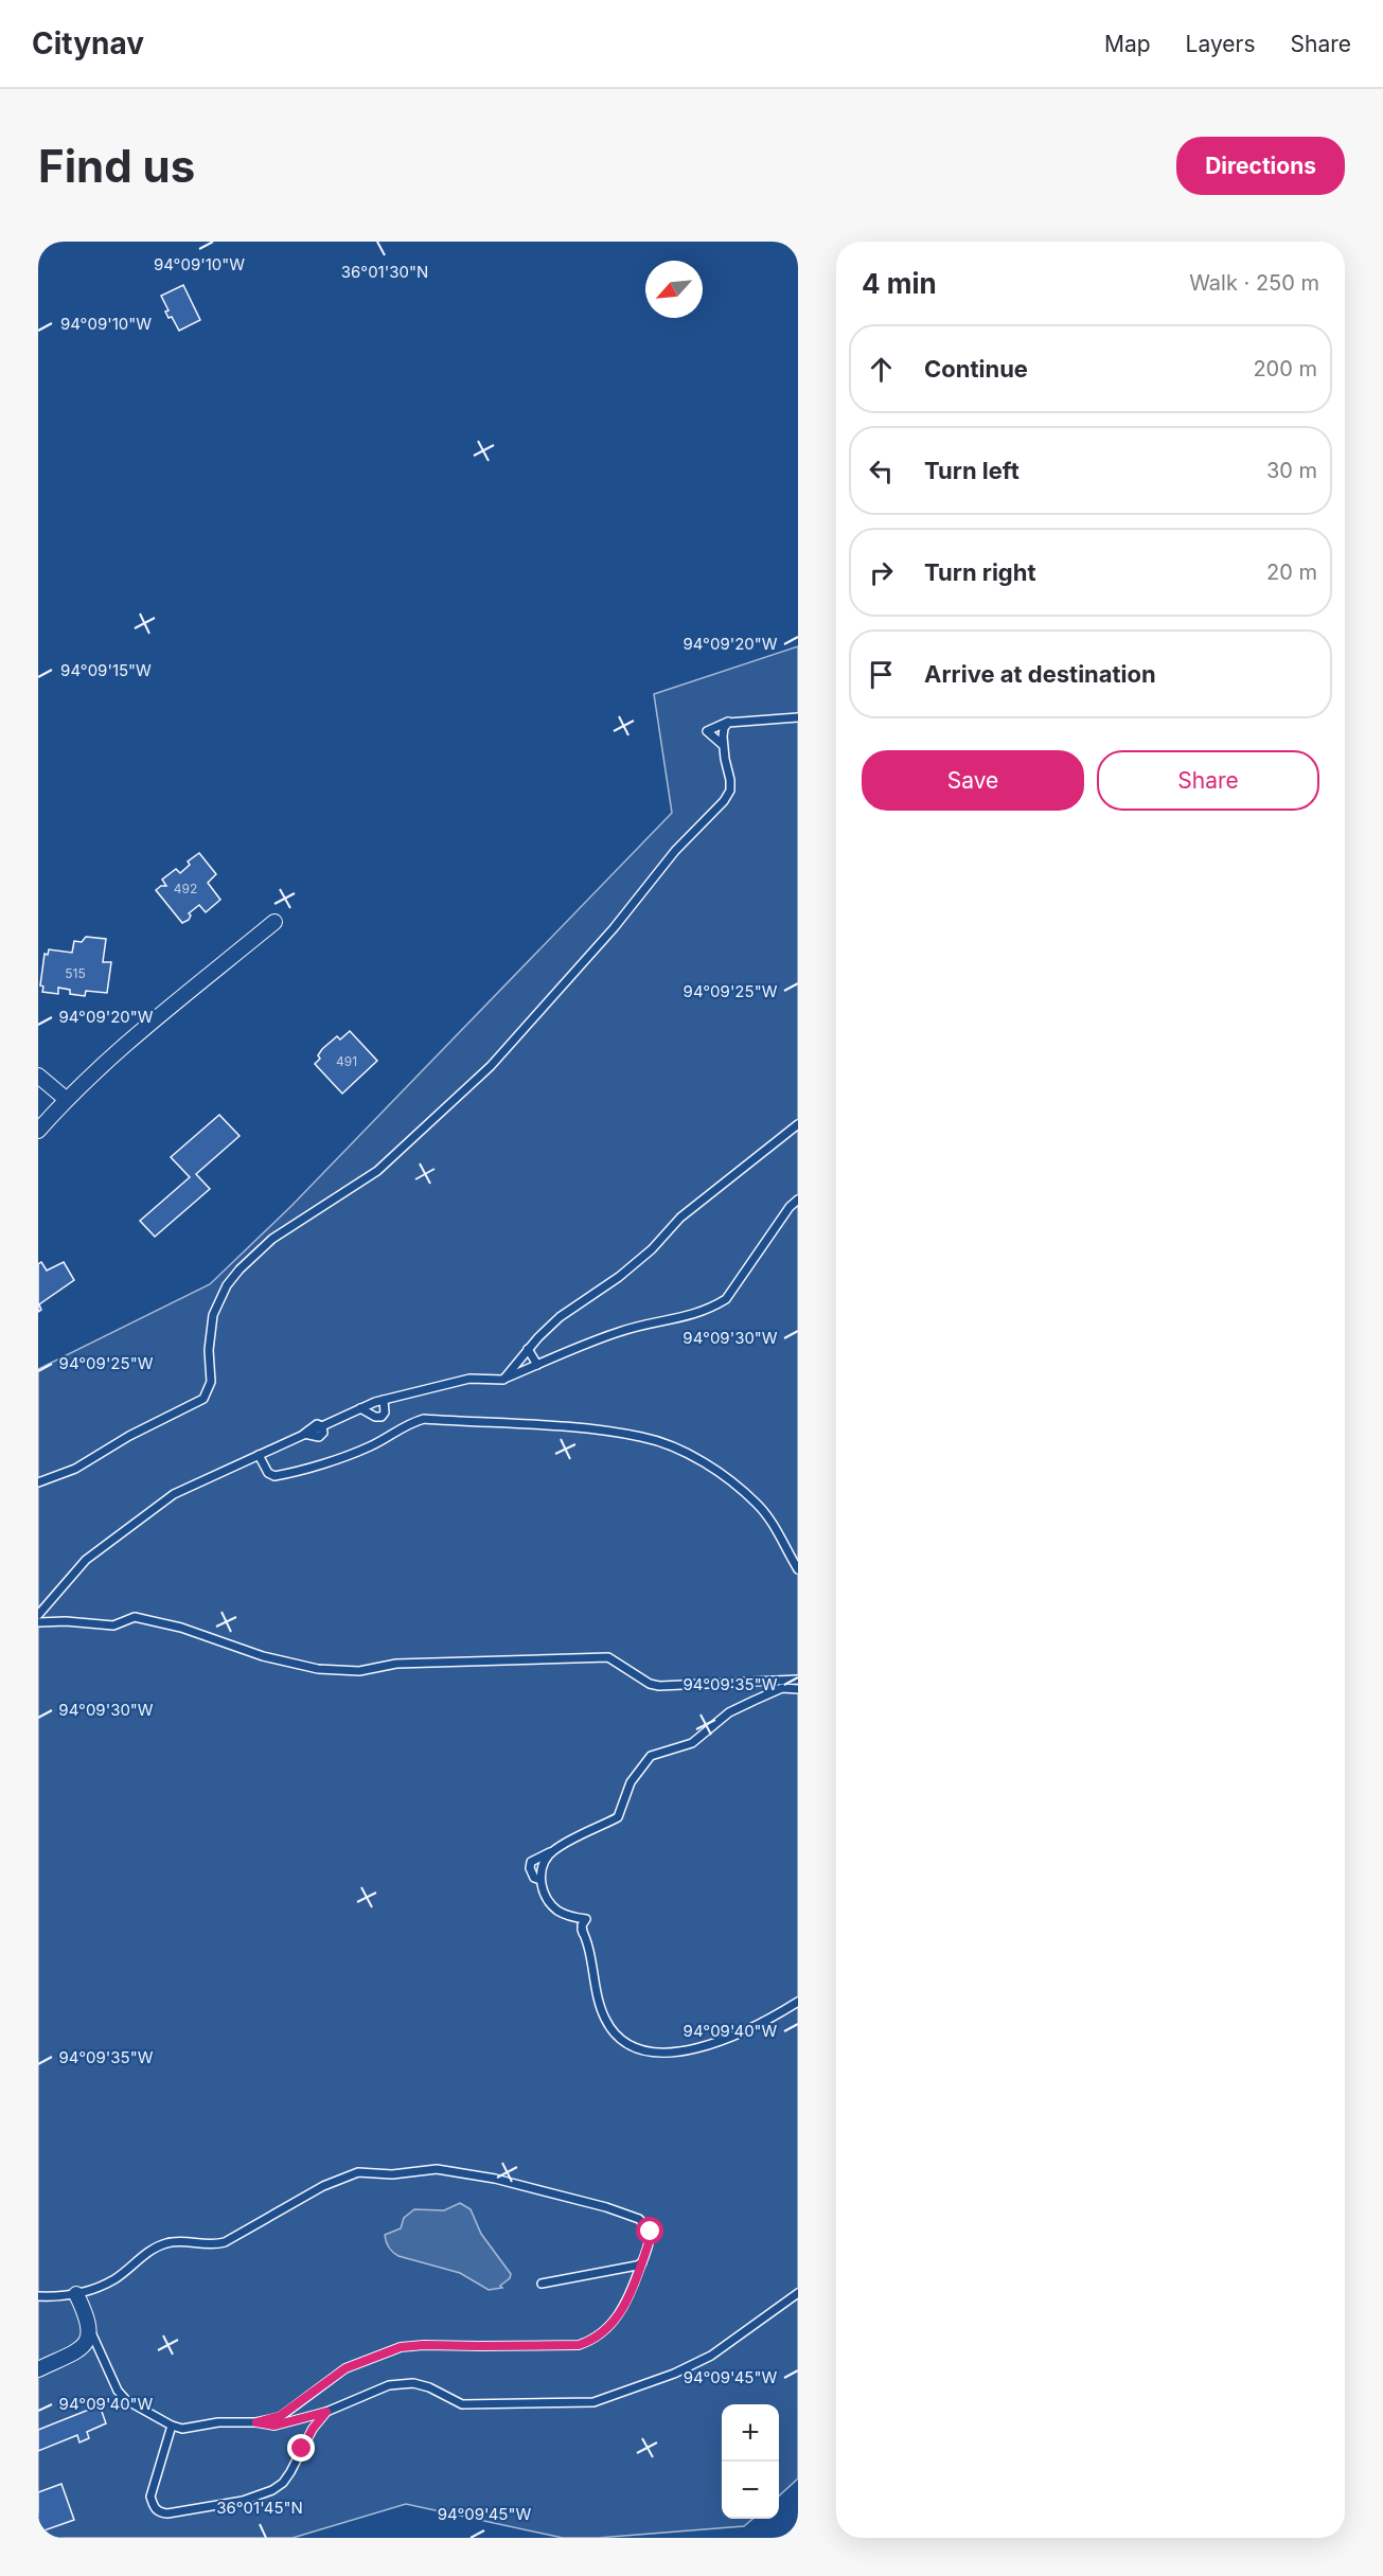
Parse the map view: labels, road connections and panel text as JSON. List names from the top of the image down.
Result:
{
  "house_numbers": ["492", "515", "491"],
  "north": "bottom left",
  "page": {
    "header": "Citynav",
    "nav": ["Map", "Layers", "Share"],
    "buttons": [
      "Directions",
      ["Save", "Share"]
    ],
    "title": "Find us",
    "heading": ["4 min", "Walk · 250 m"],
    "list": [
      ["Continue", "200 m"],
      ["Turn left", "30 m"],
      ["Turn right", "20 m"],
      "Arrive at destination"
    ],
    "map_buttons": ["+", "−"]
  },
  "coordinates": [
    "94°09'10\"W",
    "36°01'30\"N",
    "94°09'20\"W",
    "94°09'15\"W",
    "94°09'25\"W",
    "94°09'30\"W",
    "94°09'35\"W",
    "94°09'40\"W",
    "94°09'45\"W",
    "36°01'45\"N"
  ]
}
